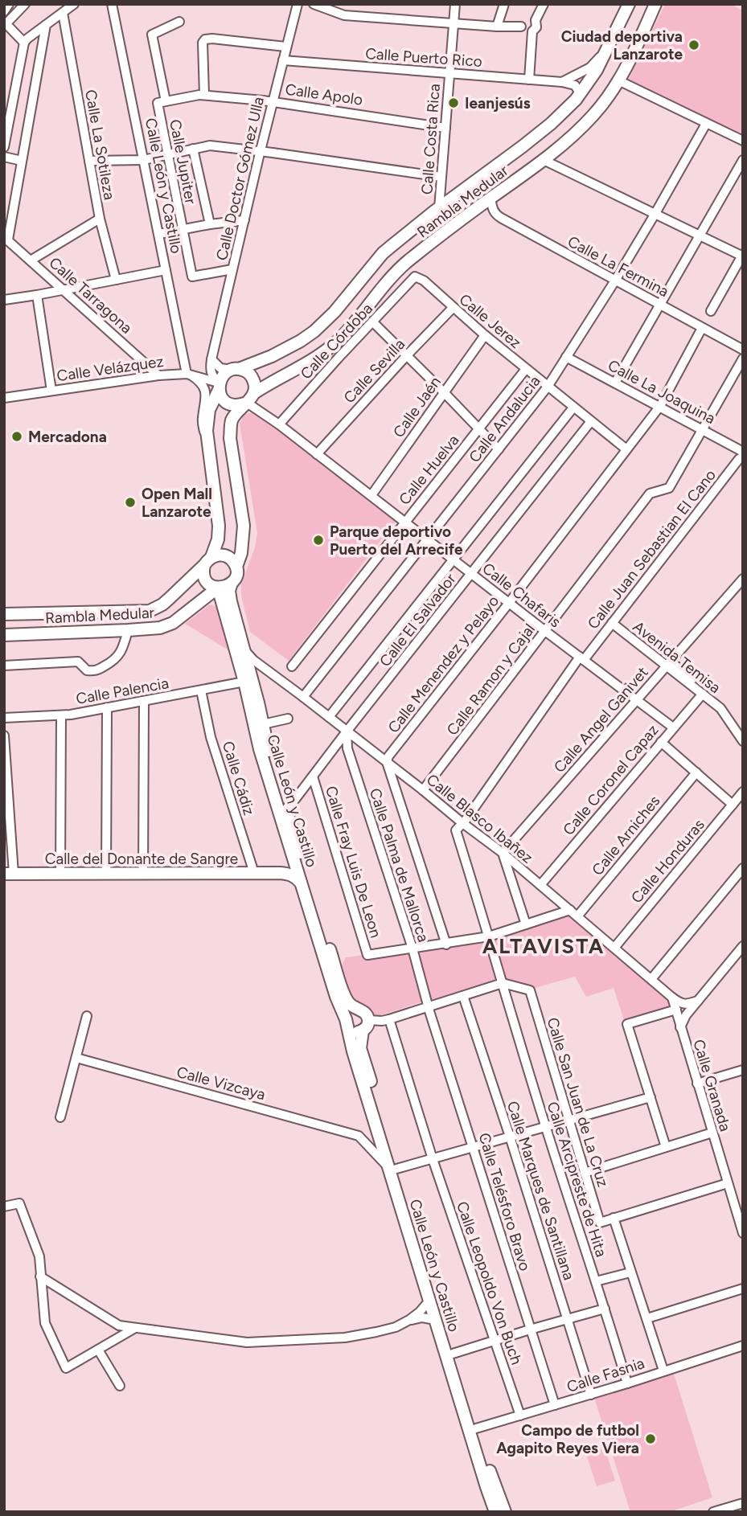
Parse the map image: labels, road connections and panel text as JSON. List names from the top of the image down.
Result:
{
  "streets": {
    "main road": ["Calle León y Castillo", "Rambla Medular", "Calle del Donante de Sangre"],
    "street": [
      "Calle Puerto Rico",
      "Calle Apolo",
      "Calle Costa Rica",
      "Calle La Sotileza",
      "Calle Jupiter",
      "Calle Doctor Gómez Ulla",
      "Calle La Fermina",
      "Calle Tarragona",
      "Calle Jerez",
      "Calle Córdoba",
      "Calle Velázquez",
      "Calle Sevilla",
      "Calle La Joaquina",
      "Calle Jaén",
      "Calle Andalucia",
      "Calle Huelva",
      "Calle Juan Sebastian El Cano",
      "Calle Chafaris",
      "Calle El Salvador",
      "Avenida Temisa",
      "Calle Menendez y Pelayo",
      "Calle Ramon y Cajal",
      "Calle Palencia",
      "Calle Angel Ganivet",
      "Calle Cádiz",
      "Calle Coronel Capaz",
      "Calle Blasco Ibañez",
      "Calle Arniches",
      "Calle Honduras",
      "Calle Fray Luis De Leon",
      "Calle Palma de Mallorca",
      "Calle Vizcaya",
      "Calle Granada",
      "Calle San Juan de La Cruz",
      "Calle Arcipreste de Hita",
      "Calle Marques de Santillana",
      "Calle Telésforo Bravo",
      "Calle Leopoldo Von Buch",
      "Calle Fasnia"
    ]
  },
  "crossings": [
    ["Calle Puerto Rico", "Calle Costa Rica"],
    ["Calle Puerto Rico", "Calle Doctor Gómez Ulla"],
    ["Calle Apolo", "Calle Costa Rica"],
    ["Calle Apolo", "Calle Jupiter"],
    ["Calle Apolo", "Calle Doctor Gómez Ulla"],
    ["Calle Costa Rica", "Rambla Medular"],
    ["Calle Jupiter", "Calle Doctor Gómez Ulla"],
    ["Calle León y Castillo", "Rambla Medular"],
    ["Calle León y Castillo", "Calle Velázquez"],
    ["Calle León y Castillo", "Calle El Salvador"],
    ["Calle León y Castillo", "Calle Palencia"],
    ["Calle León y Castillo", "Calle Blasco Ibañez"],
    ["Calle León y Castillo", "Calle del Donante de Sangre"],
    ["Calle León y Castillo", "Calle Fasnia"],
    ["Rambla Medular", "Calle La Fermina"],
    ["Rambla Medular", "Calle Velázquez"],
    ["Rambla Medular", "Calle Chafaris"],
    ["Calle La Fermina", "Calle Andalucia"],
    ["Calle La Fermina", "Calle Menendez y Pelayo"],
    ["Calle Tarragona", "Calle Velázquez"],
    ["Calle Jerez", "Calle Córdoba"],
    ["Calle Jerez", "Calle Sevilla"],
    ["Calle Jerez", "Calle Jaén"],
    ["Calle Jerez", "Calle Andalucia"],
    ["Calle Jerez", "Calle Huelva"],
    ["Calle Jerez", "Calle El Salvador"],
    ["Calle Jerez", "Calle Menendez y Pelayo"],
    ["Calle Córdoba", "Calle Chafaris"],
    ["Calle Velázquez", "Calle Chafaris"],
    ["Calle Sevilla", "Calle Chafaris"],
    ["Calle La Joaquina", "Calle Andalucia"],
    ["Calle La Joaquina", "Calle Menendez y Pelayo"],
    ["Calle La Joaquina", "Calle Ramon y Cajal"],
    ["Calle Jaén", "Calle Chafaris"],
    ["Calle Andalucia", "Calle Chafaris"],
    ["Calle Andalucia", "Calle Blasco Ibañez"],
    ["Calle Huelva", "Calle Chafaris"],
    ["Calle Juan Sebastian El Cano", "Calle Chafaris"],
    ["Calle Juan Sebastian El Cano", "Avenida Temisa"],
    ["Calle Juan Sebastian El Cano", "Calle Blasco Ibañez"],
    ["Calle Juan Sebastian El Cano", "Calle Arcipreste de Hita"],
    ["Calle Chafaris", "Calle El Salvador"],
    ["Calle Chafaris", "Calle Menendez y Pelayo"],
    ["Calle Chafaris", "Calle Ramon y Cajal"],
    ["Calle Chafaris", "Calle Angel Ganivet"],
    ["Calle Chafaris", "Calle Coronel Capaz"],
    ["Calle El Salvador", "Calle Blasco Ibañez"],
    ["Calle El Salvador", "Calle Fray Luis De Leon"],
    ["Calle El Salvador", "Calle Palma de Mallorca"],
    ["Avenida Temisa", "Calle Angel Ganivet"],
    ["Avenida Temisa", "Calle Coronel Capaz"],
    ["Calle Menendez y Pelayo", "Calle Blasco Ibañez"],
    ["Calle Ramon y Cajal", "Calle Blasco Ibañez"],
    ["Calle Palencia", "Calle Cádiz"],
    ["Calle Angel Ganivet", "Calle Blasco Ibañez"],
    ["Calle Cádiz", "Calle del Donante de Sangre"],
    ["Calle Coronel Capaz", "Calle Blasco Ibañez"],
    ["Calle Blasco Ibañez", "Calle Arniches"],
    ["Calle Blasco Ibañez", "Calle Honduras"],
    ["Calle Blasco Ibañez", "Calle Palma de Mallorca"],
    ["Calle Blasco Ibañez", "Calle Granada"],
    ["Calle Blasco Ibañez", "Calle Arcipreste de Hita"],
    ["Calle Fray Luis De Leon", "Calle Palma de Mallorca"],
    ["Calle Palma de Mallorca", "Calle Telésforo Bravo"],
    ["Calle San Juan de La Cruz", "Calle Arcipreste de Hita"],
    ["Calle Arcipreste de Hita", "Calle Fasnia"],
    ["Calle Marques de Santillana", "Calle Fasnia"],
    ["Calle Telésforo Bravo", "Calle Fasnia"],
    ["Calle Leopoldo Von Buch", "Calle Fasnia"]
  ],
  "districts": ["ALTAVISTA"],
  "places": [
    "Ciudad deportiva Lanzarote",
    "Ieanjesús",
    "Mercadona",
    "Open Mall Lanzarote",
    "Parque deportivo Puerto del Arrecife",
    "Campo de futbol Agapito Reyes Viera"
  ]
}
